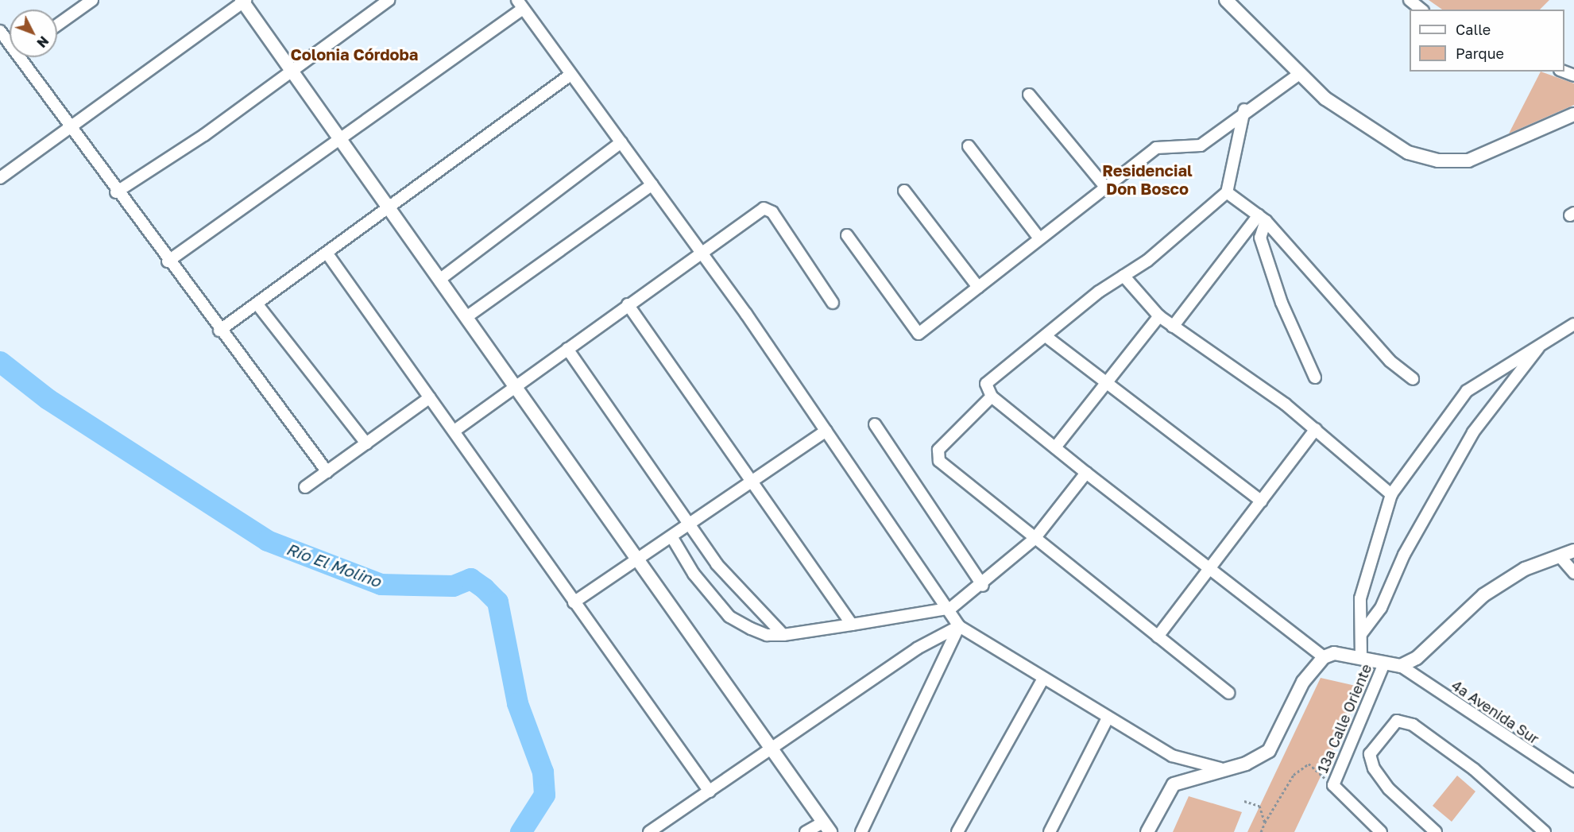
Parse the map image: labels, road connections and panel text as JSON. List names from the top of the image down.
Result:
{
  "streets": {
    "street": ["4a Avenida Sur", "13a Calle Oriente"]
  },
  "districts": ["Colonia Córdoba", "Residencial Don Bosco"],
  "water": ["Río El Molino"],
  "legend": ["Calle", "Parque"],
  "north": "bottom right"
}
